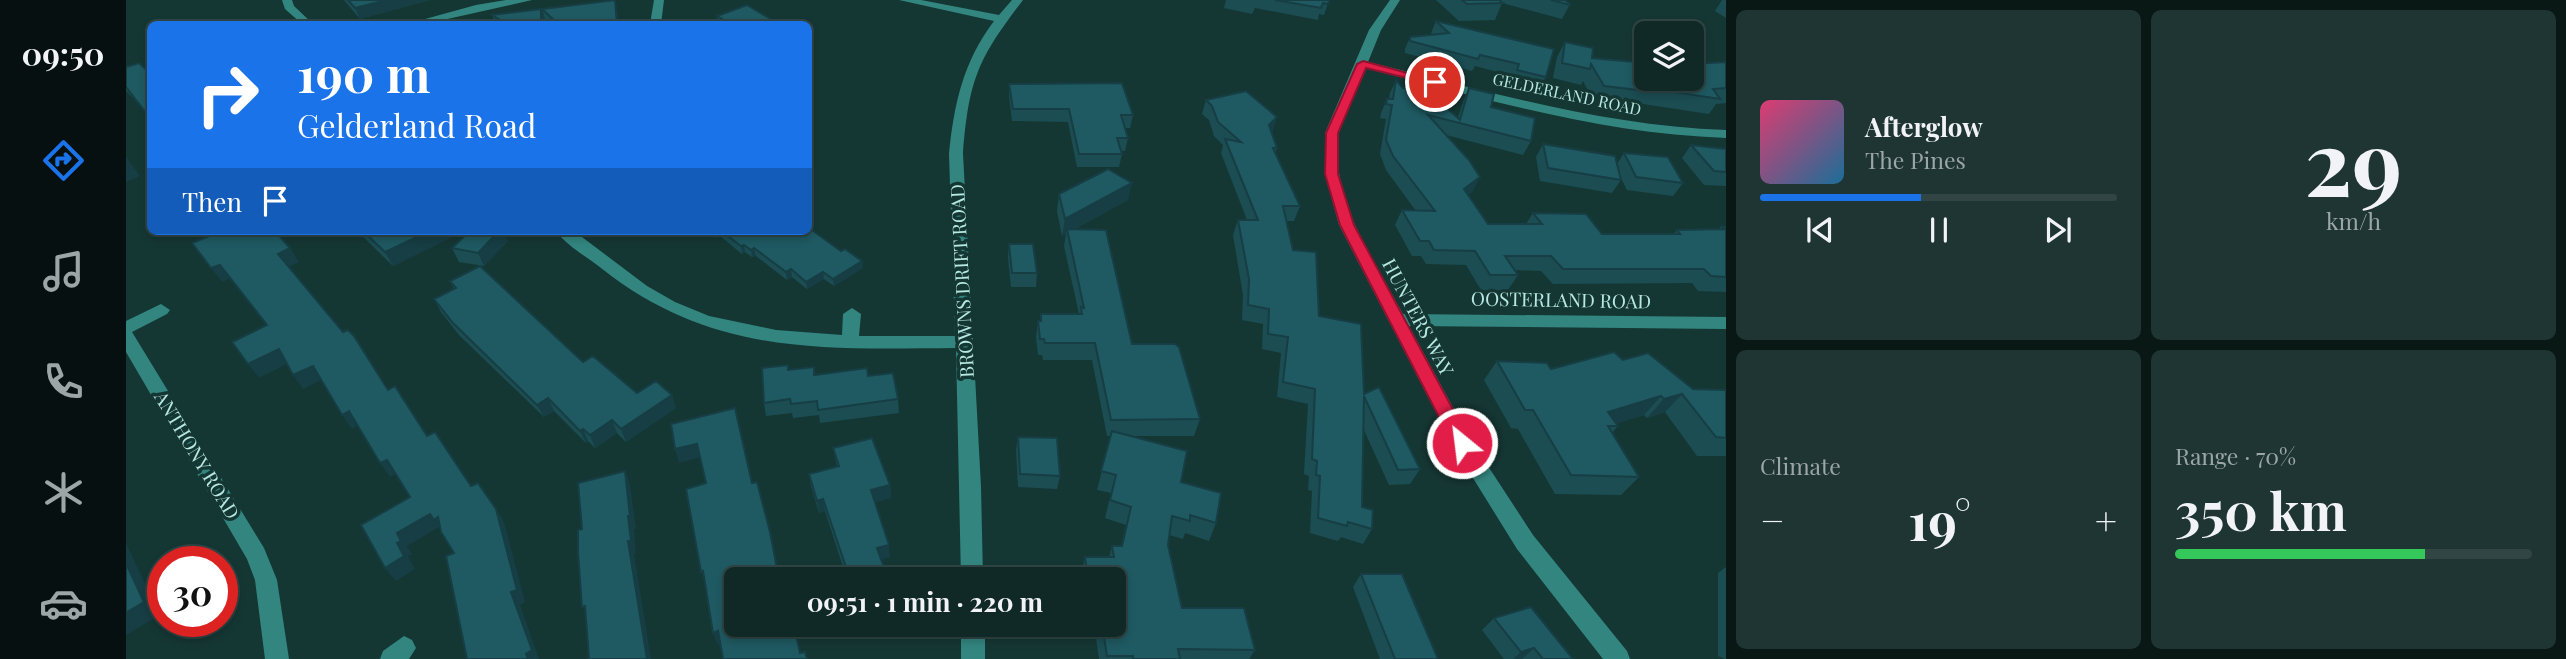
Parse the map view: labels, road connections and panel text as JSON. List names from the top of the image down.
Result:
{
  "streets": {
    "street": [
      "GELDERLAND ROAD",
      "BROWNS DRIFT ROAD",
      "OOSTERLAND ROAD",
      "HUNTERS WAY",
      "ANTHONY ROAD"
    ]
  },
  "crossings": [
    ["GELDERLAND ROAD", "HUNTERS WAY"],
    ["OOSTERLAND ROAD", "HUNTERS WAY"]
  ],
  "page": {
    "tabs": "09:50",
    "tile": [
      ["29", "km/h"],
      "Climate",
      ["Range · 70%", "350 km"]
    ],
    "turn": ["190 m", "Gelderland Road"],
    "song": ["Afterglow", "The Pines"],
    "then": "Then",
    "heat": ["−", "19°", "+"],
    "limit": "30",
    "trip": "09:51 · 1 min · 220 m"
  }
}
